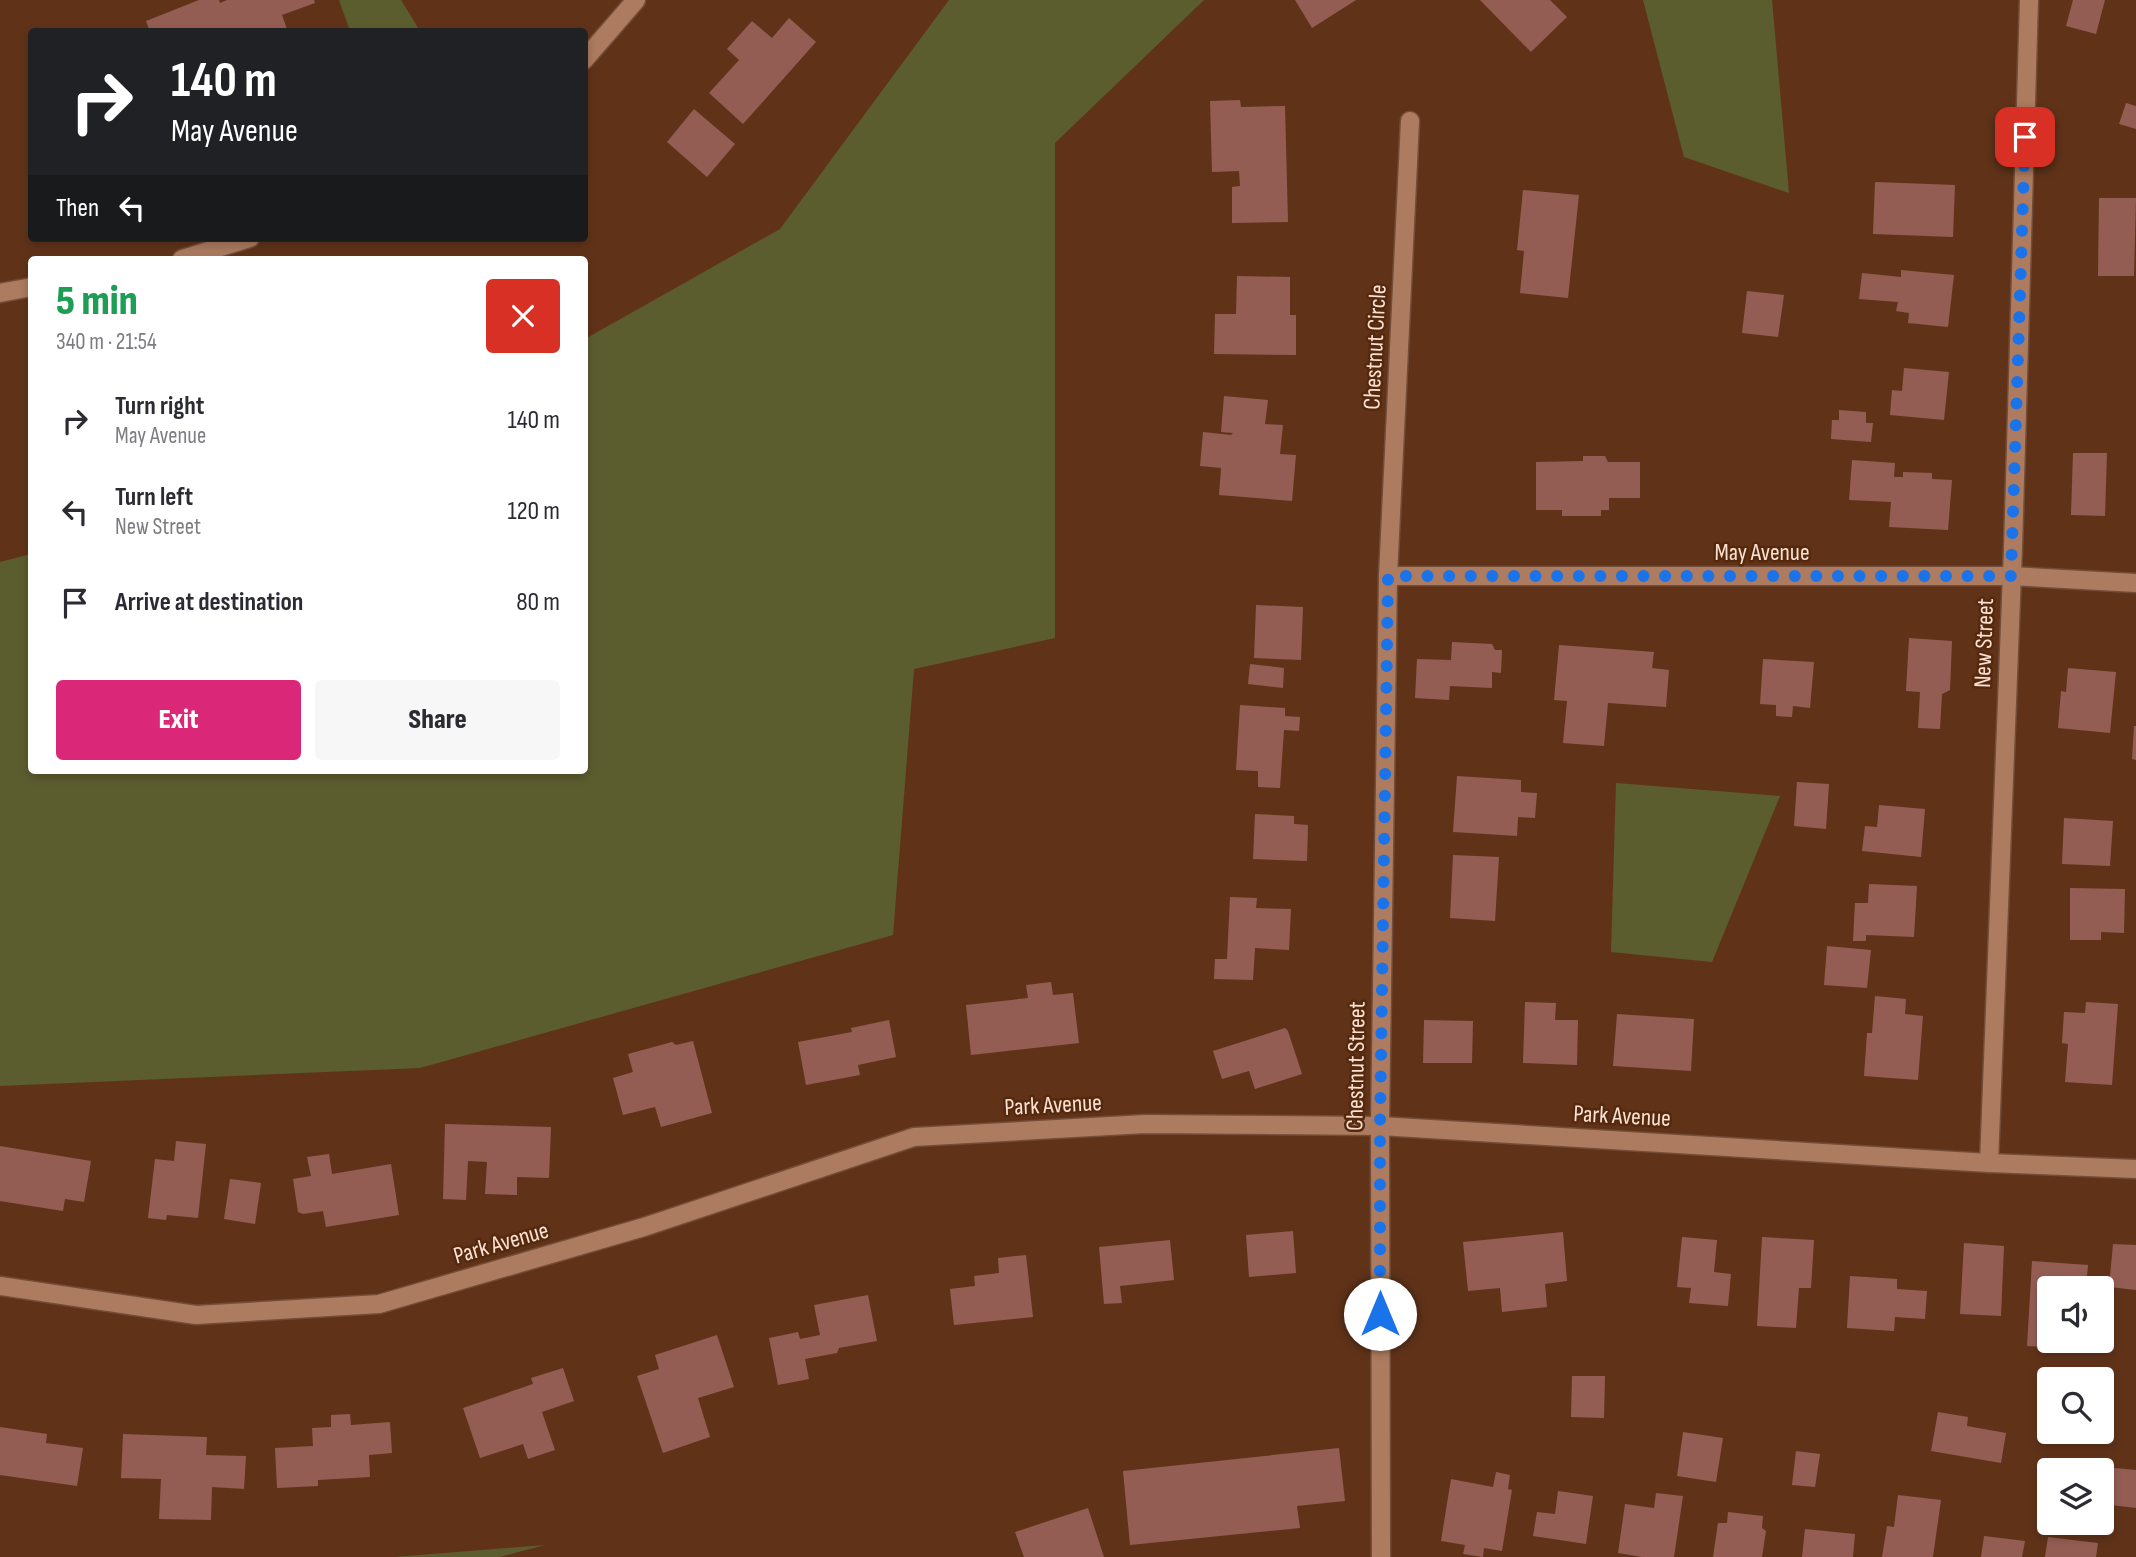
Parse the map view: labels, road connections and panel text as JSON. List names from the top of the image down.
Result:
{
  "streets": {
    "street": [
      "Chestnut Circle",
      "May Avenue",
      "New Street",
      "Chestnut Street",
      "Park Avenue"
    ]
  },
  "crossings": [
    ["Chestnut Circle", "May Avenue"],
    ["Chestnut Circle", "Chestnut Street"],
    ["May Avenue", "New Street"],
    ["May Avenue", "Chestnut Street"],
    ["New Street", "Park Avenue"],
    ["Chestnut Street", "Park Avenue"]
  ],
  "page": {
    "turn": ["140 m", "May Avenue"],
    "then": "Then",
    "heading": ["5 min", "340 m · 21:54"],
    "list": [
      {
        "name": "Turn right",
        "note": "May Avenue",
        "value": "140 m"
      },
      {
        "name": "Turn left",
        "note": "New Street",
        "value": "120 m"
      },
      {
        "name": "Arrive at destination",
        "value": "80 m"
      }
    ],
    "buttons": ["Exit", "Share"]
  }
}
